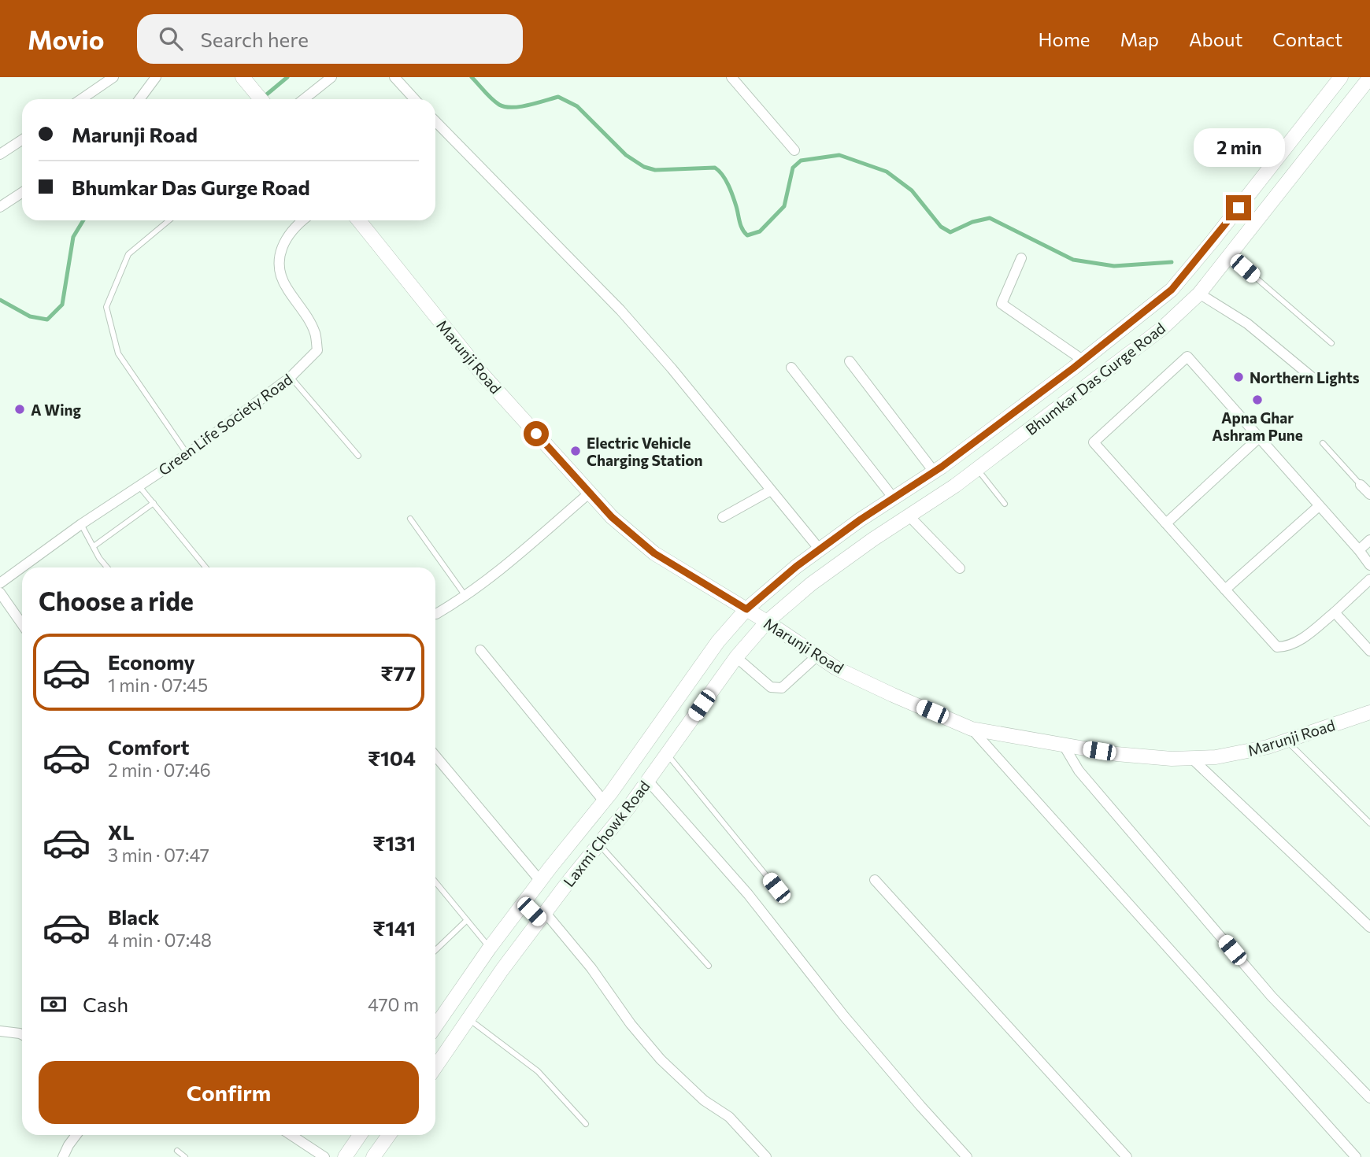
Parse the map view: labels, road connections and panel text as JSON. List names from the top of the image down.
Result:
{
  "streets": {
    "main road": ["Marunji Road", "Bhumkar Das Gurge Road", "Laxmi Chowk Road"],
    "street": ["Green Life Society Road"]
  },
  "crossings": [
    ["Marunji Road", "Bhumkar Das Gurge Road"],
    ["Marunji Road", "Laxmi Chowk Road"],
    ["Bhumkar Das Gurge Road", "Laxmi Chowk Road"]
  ],
  "places": [
    "Northern Lights",
    "Apna Ghar Ashram Pune",
    "A Wing",
    "Electric Vehicle Charging Station"
  ],
  "page": {
    "header": "Movio",
    "search": "Search here",
    "nav": [
      "Home",
      "Map",
      "About",
      "Contact"
    ],
    "banner": ["Marunji Road", "Bhumkar Das Gurge Road"],
    "bubble": "2 min",
    "heading": "Choose a ride",
    "list": [
      {
        "name": "Economy",
        "note": "1 min · 07:45",
        "value": "₹77"
      },
      {
        "name": "Comfort",
        "note": "2 min · 07:46",
        "value": "₹104"
      },
      {
        "name": "XL",
        "note": "3 min · 07:47",
        "value": "₹131"
      },
      {
        "name": "Black",
        "note": "4 min · 07:48",
        "value": "₹141"
      }
    ],
    "pay": ["Cash", "470 m"],
    "buttons": "Confirm"
  }
}
